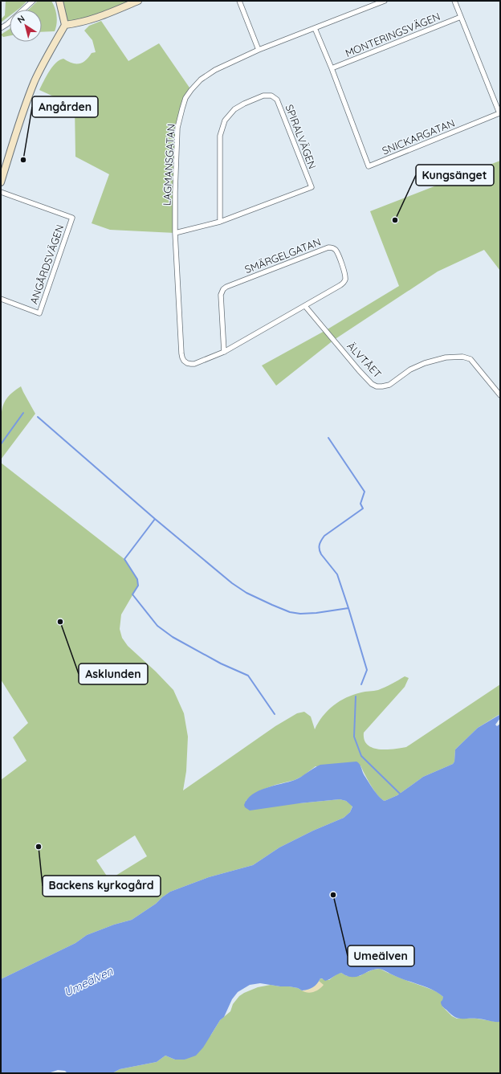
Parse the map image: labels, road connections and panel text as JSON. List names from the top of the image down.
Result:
{
  "streets": {
    "street": [
      "MONTERINGSVÄGEN",
      "SPIRALVÄGEN",
      "SNICKARGATAN",
      "LAGMANSGATAN",
      "SMÄRGELGATAN",
      "ANGÅRDSVÄGEN",
      "ÄLVTÅET"
    ]
  },
  "crossings": [
    ["MONTERINGSVÄGEN", "SNICKARGATAN"],
    ["SPIRALVÄGEN", "LAGMANSGATAN"],
    ["SNICKARGATAN", "LAGMANSGATAN"],
    ["LAGMANSGATAN", "SMÄRGELGATAN"],
    ["SMÄRGELGATAN", "ÄLVTÅET"]
  ],
  "water": ["Umeälven"],
  "places": [
    "Angården",
    "Kungsänget",
    "Asklunden",
    "Backens kyrkogård",
    "Umeälven"
  ],
  "north": "top left"
}
